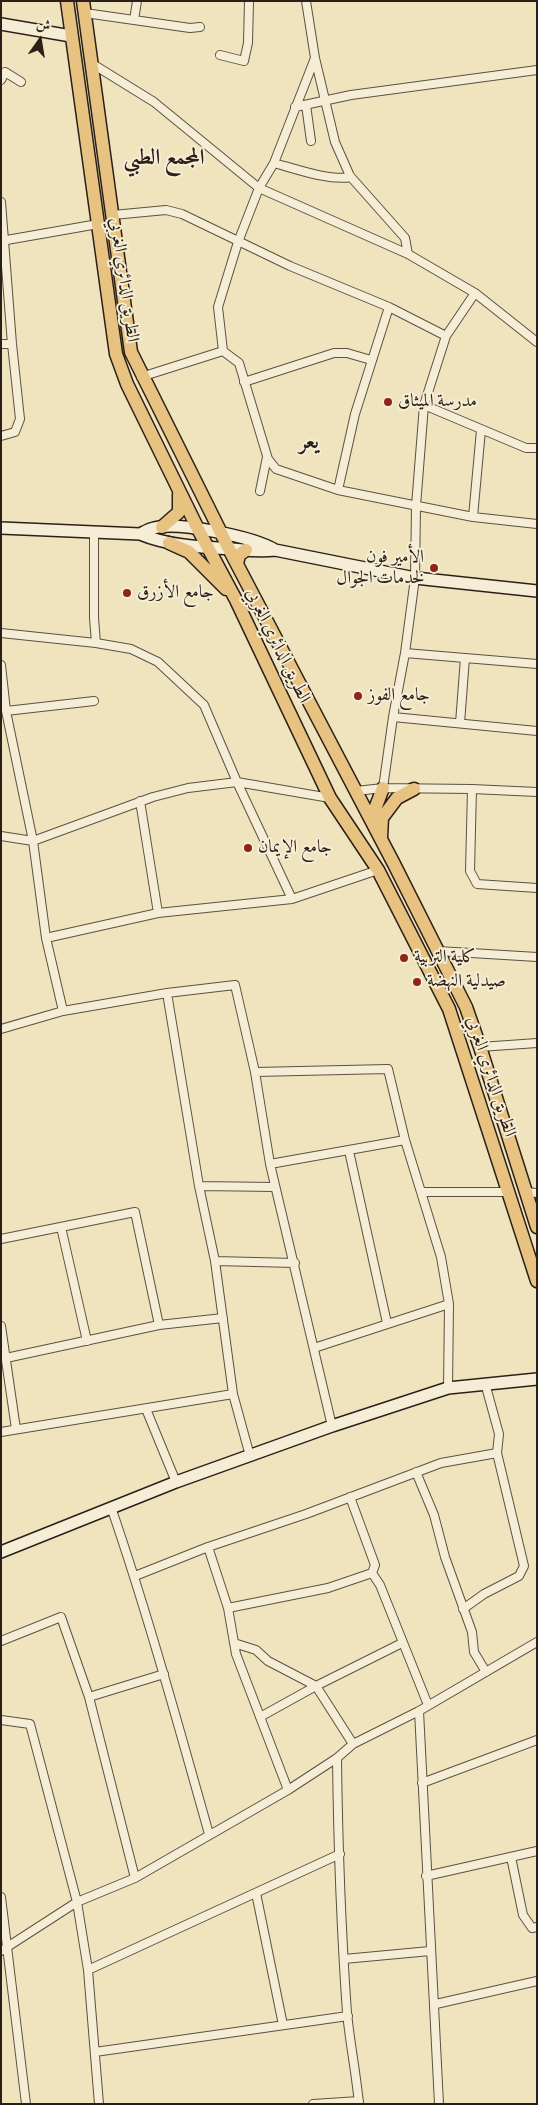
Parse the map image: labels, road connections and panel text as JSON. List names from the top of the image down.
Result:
{
  "streets": {
    "main road": ["الطريق الدائري الغربي"]
  },
  "districts": ["المجمع الطبي", "يعر"],
  "places": [
    "مدرسة الميثاق",
    "الأمير فون لخدمات الجوال",
    "جامع الأزرق",
    "جامع الفوز",
    "جامع الإيمان",
    "كلية التربية",
    "صيدلية النهضة"
  ],
  "north": "top"
}
